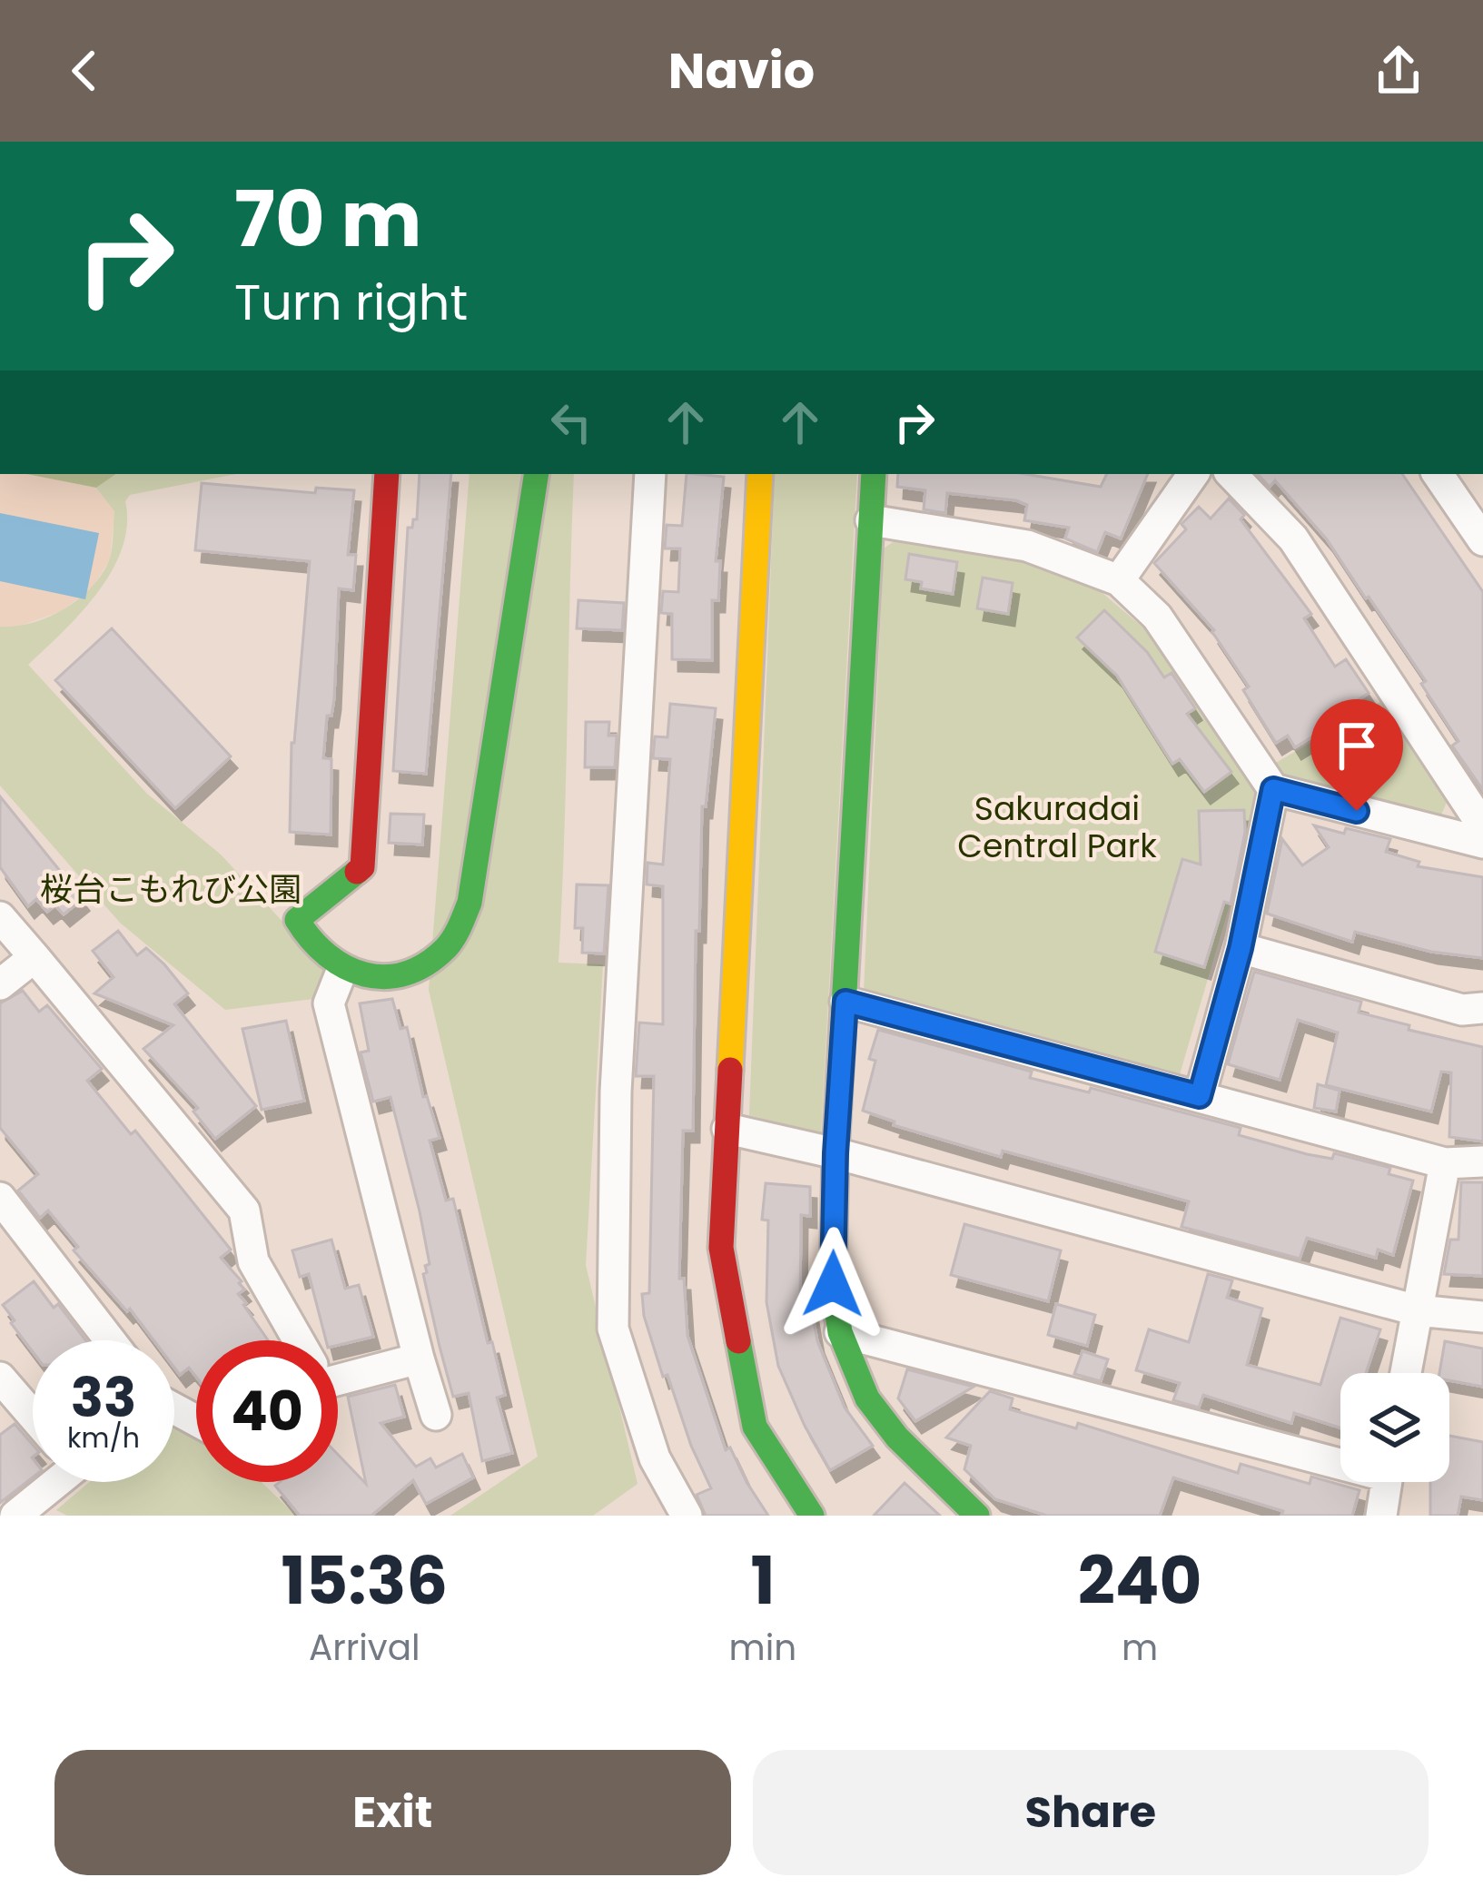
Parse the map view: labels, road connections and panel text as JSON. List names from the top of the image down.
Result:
{
  "parks": ["Sakuradai Central Park", "桜台こもれび公園"],
  "page": {
    "header": "Navio",
    "turn": ["70 m", "Turn right"],
    "speed": "33 km/h",
    "limit": "40",
    "eta": [
      "15:36",
      "Arrival",
      "1",
      "min",
      "240",
      "m"
    ],
    "buttons": ["Exit", "Share"]
  }
}
